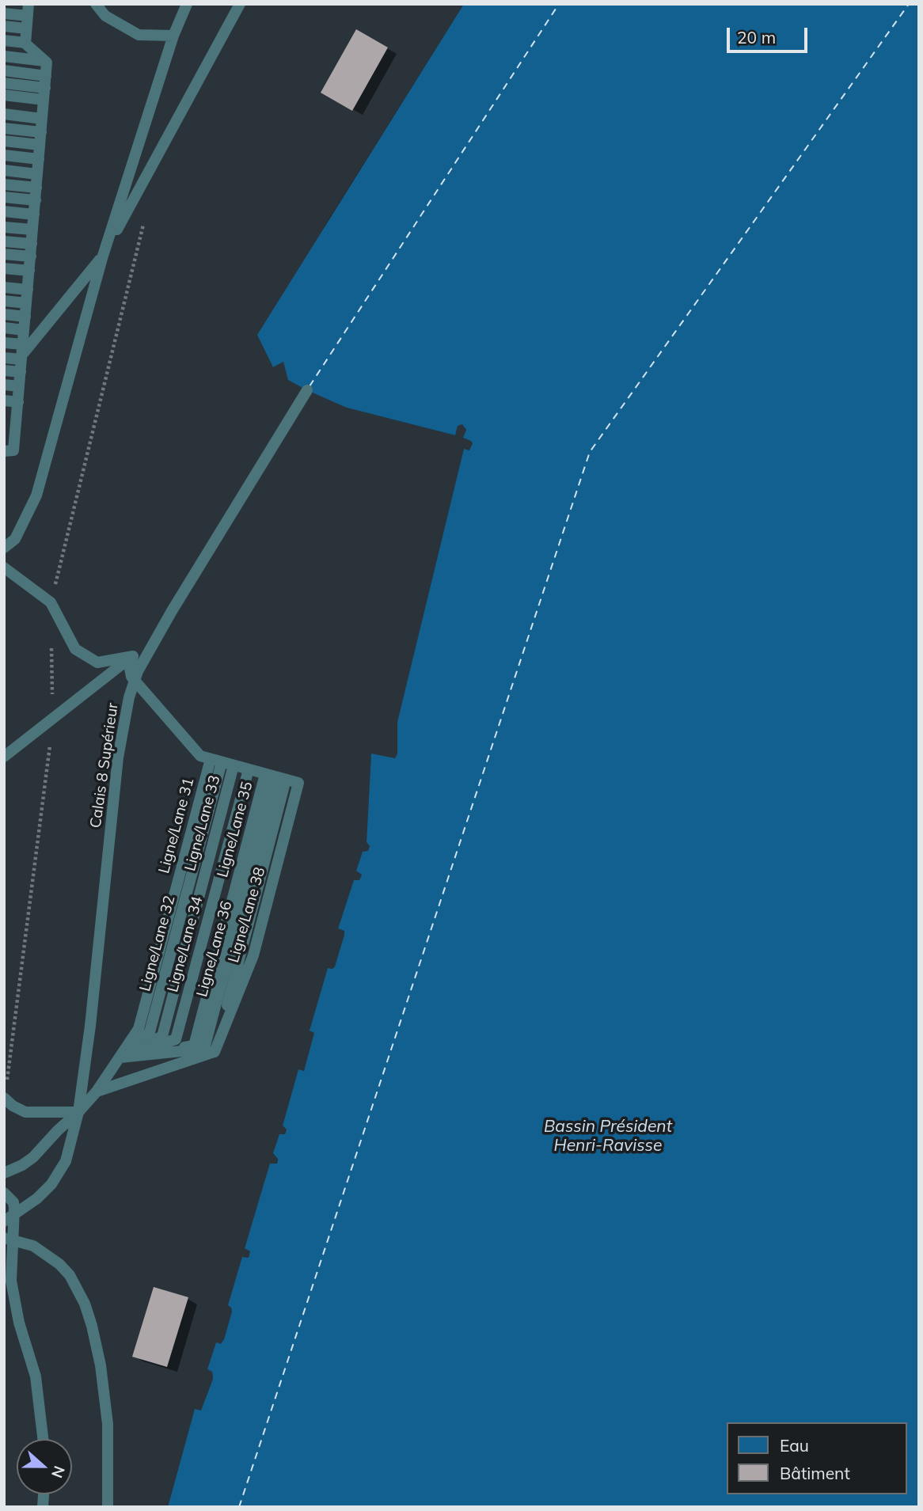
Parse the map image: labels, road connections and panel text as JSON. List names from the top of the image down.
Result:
{
  "streets": {
    "lane": [
      "Calais 8 Supérieur",
      "Ligne/Lane 33",
      "Ligne/Lane 31",
      "Ligne/Lane 38",
      "Ligne/Lane 32",
      "Ligne/Lane 34",
      "Ligne/Lane 36"
    ]
  },
  "crossings": [
    ["Ligne/Lane 33", "Ligne/Lane 31"],
    ["Ligne/Lane 33", "Ligne/Lane 32"],
    ["Ligne/Lane 33", "Ligne/Lane 34"],
    ["Ligne/Lane 33", "Ligne/Lane 36"],
    ["Ligne/Lane 31", "Ligne/Lane 32"],
    ["Ligne/Lane 31", "Ligne/Lane 34"],
    ["Ligne/Lane 31", "Ligne/Lane 36"],
    ["Ligne/Lane 38", "Ligne/Lane 36"],
    ["Ligne/Lane 32", "Ligne/Lane 34"],
    ["Ligne/Lane 32", "Ligne/Lane 36"],
    ["Ligne/Lane 34", "Ligne/Lane 36"]
  ],
  "water": ["Bassin Président Henri-Ravisse"],
  "legend": ["Eau", "Bâtiment"],
  "scale_bar": "20 m",
  "north": "right"
}
